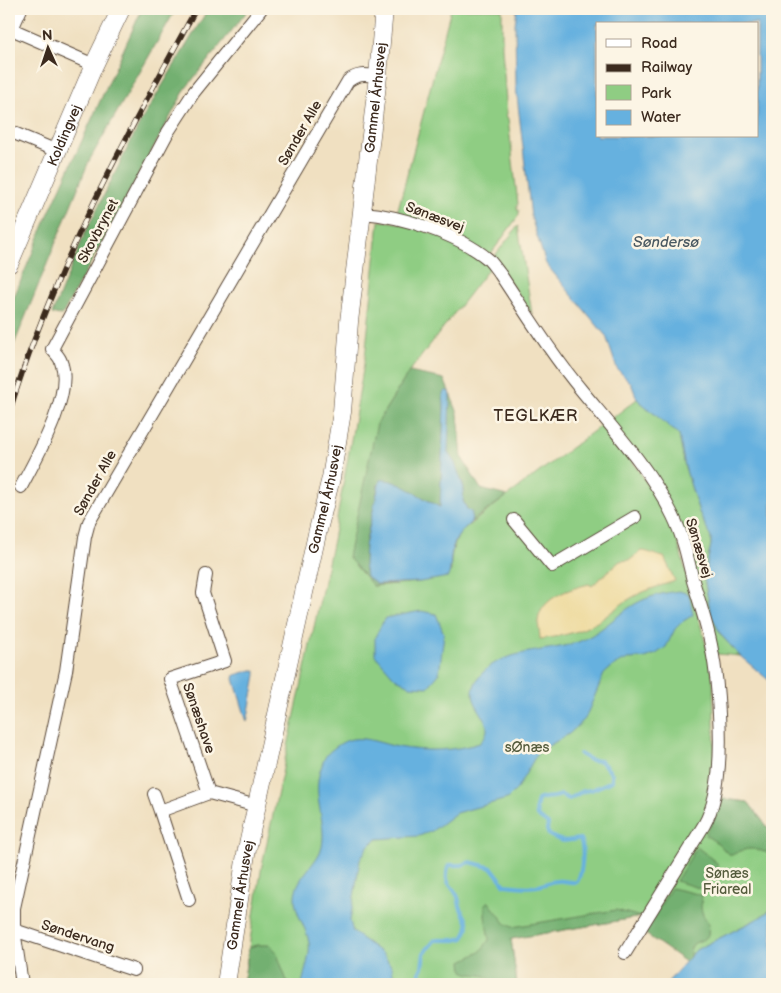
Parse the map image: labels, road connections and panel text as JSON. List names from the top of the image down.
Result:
{
  "streets": {
    "street": [
      "Gammel Århusvej",
      "Sønder Alle",
      "Koldingvej",
      "Sønæsvej",
      "Skovbrynet",
      "Sønæshave",
      "Søndervang"
    ]
  },
  "crossings": [
    ["Gammel Århusvej", "Sønder Alle"],
    ["Gammel Århusvej", "Sønæsvej"],
    ["Sønder Alle", "Søndervang"]
  ],
  "districts": ["TEGLKÆR"],
  "water": ["Søndersø"],
  "parks": ["sØnæs", "Sønæs Friareal"],
  "legend": [
    "Road",
    "Railway",
    "Park",
    "Water"
  ],
  "north": "top"
}
